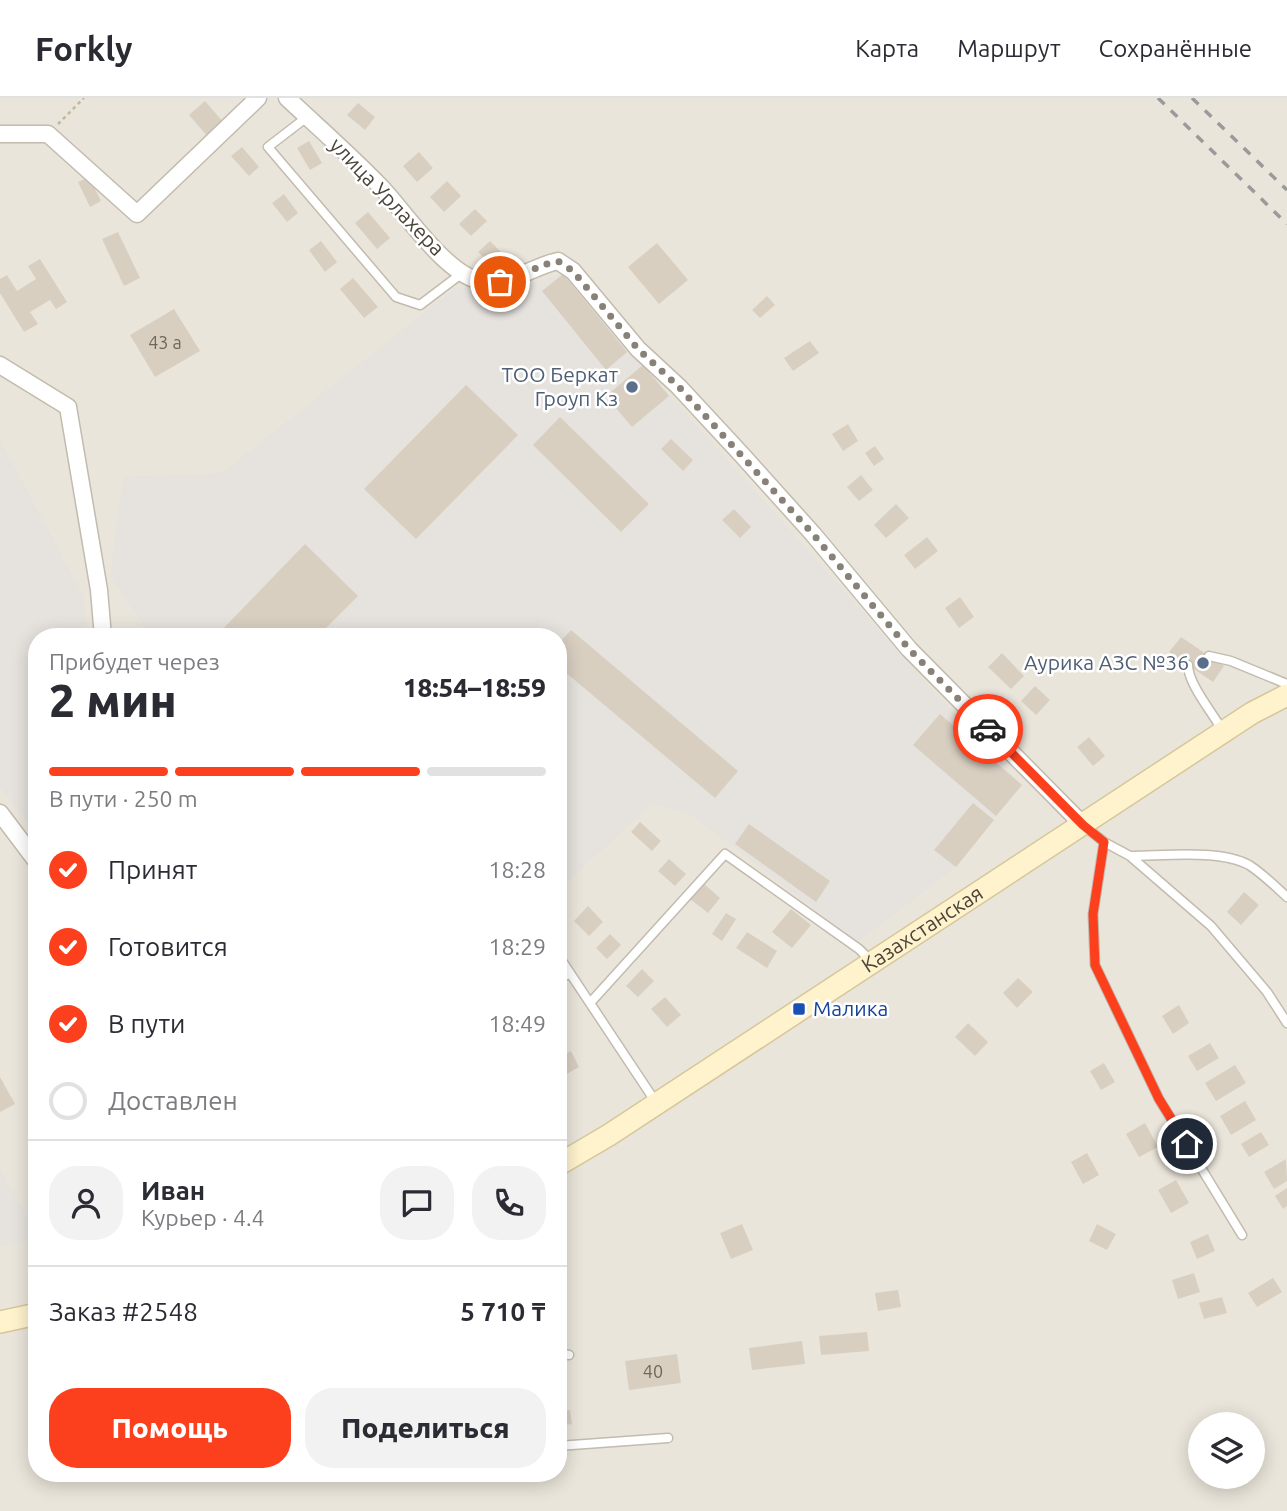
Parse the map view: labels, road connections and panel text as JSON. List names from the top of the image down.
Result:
{
  "streets": {
    "main road": ["Казахстанская"],
    "street": ["улица Урлахера"]
  },
  "crossings": [
    ["улица Урлахера", "Казахстанская"]
  ],
  "places": {
    "other": ["ТОО Беркат Гроуп Кз", "Аурика АЗС №36"],
    "transit": ["Малика"]
  },
  "house_numbers": ["43 а", "40"],
  "page": {
    "header": "Forkly",
    "nav": ["Карта", "Маршрут", "Сохранённые"],
    "heading": ["2 мин", "Прибудет через", "18:54–18:59"],
    "panel": [
      "Иван",
      "Курьер · 4.4",
      "Заказ #2548",
      "5 710 ₸"
    ],
    "bar": "В пути · 250 m",
    "list": [
      ["Принят", "18:28"],
      ["Готовится", "18:29"],
      ["В пути", "18:49"],
      "Доставлен"
    ],
    "buttons": ["Помощь", "Поделиться"]
  }
}
